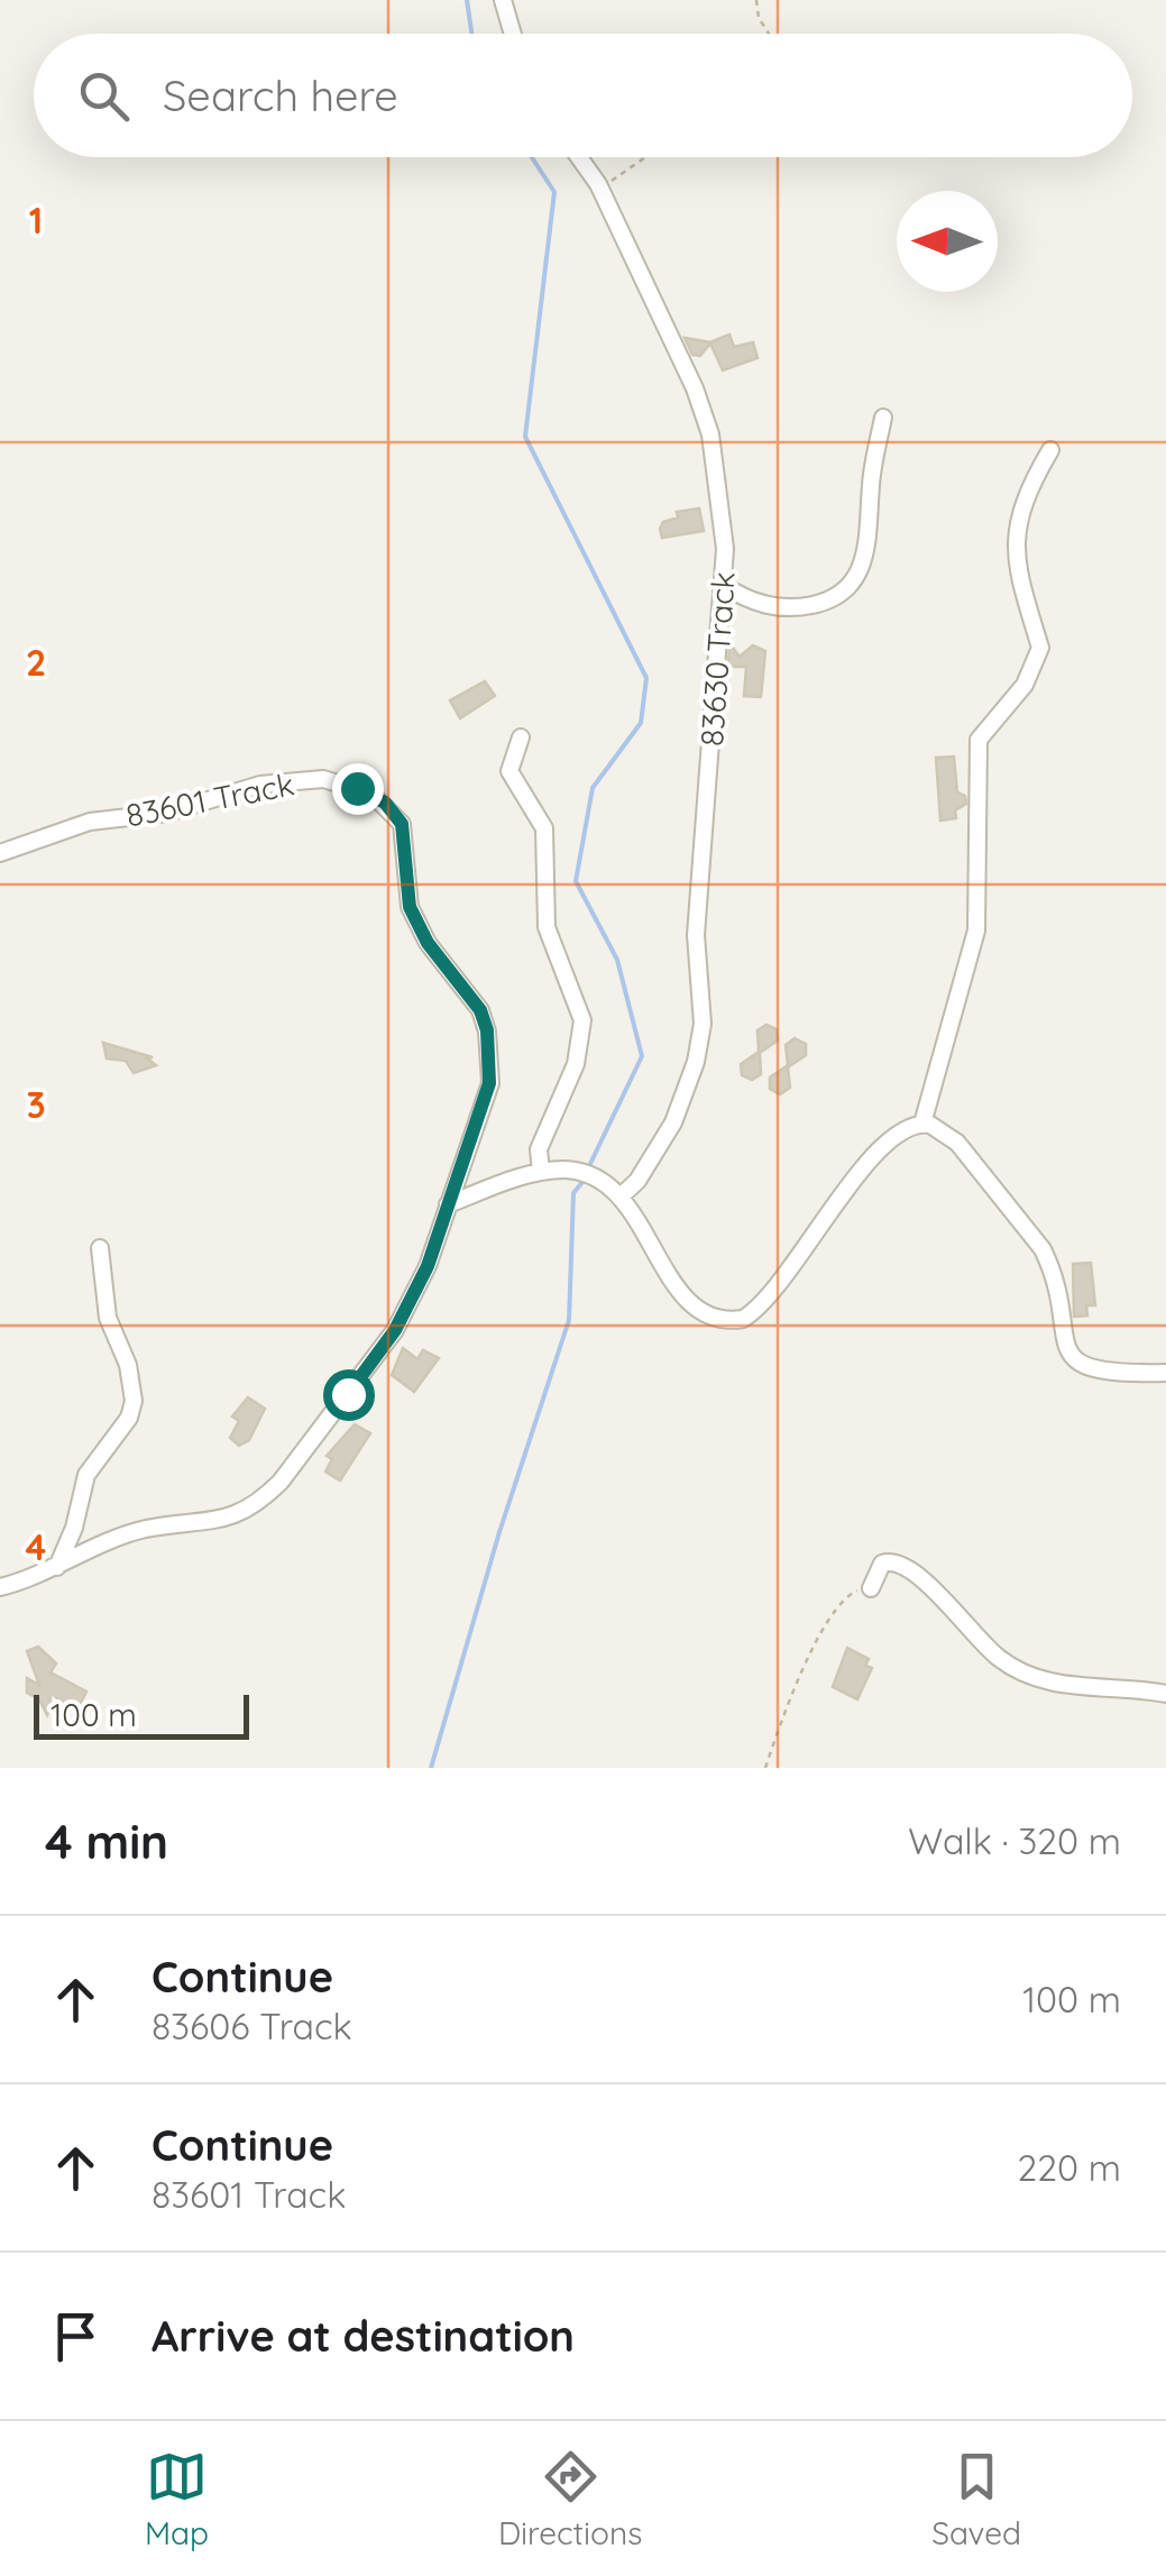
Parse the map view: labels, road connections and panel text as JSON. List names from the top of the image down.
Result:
{
  "streets": {
    "street": ["83630 Track", "83601 Track"]
  },
  "scale_bar": "100 m",
  "north": "left",
  "page": {
    "search": "Search here",
    "scale": "100 m",
    "heading": ["4 min", "Walk · 320 m"],
    "list": [
      ["Continue", "83606 Track", "100 m"],
      ["Continue", "83601 Track", "220 m"],
      "Arrive at destination"
    ],
    "nav": ["Map", "Directions", "Saved"]
  },
  "grid": {
    "rows": [
      "1",
      "2",
      "3",
      "4"
    ]
  }
}
